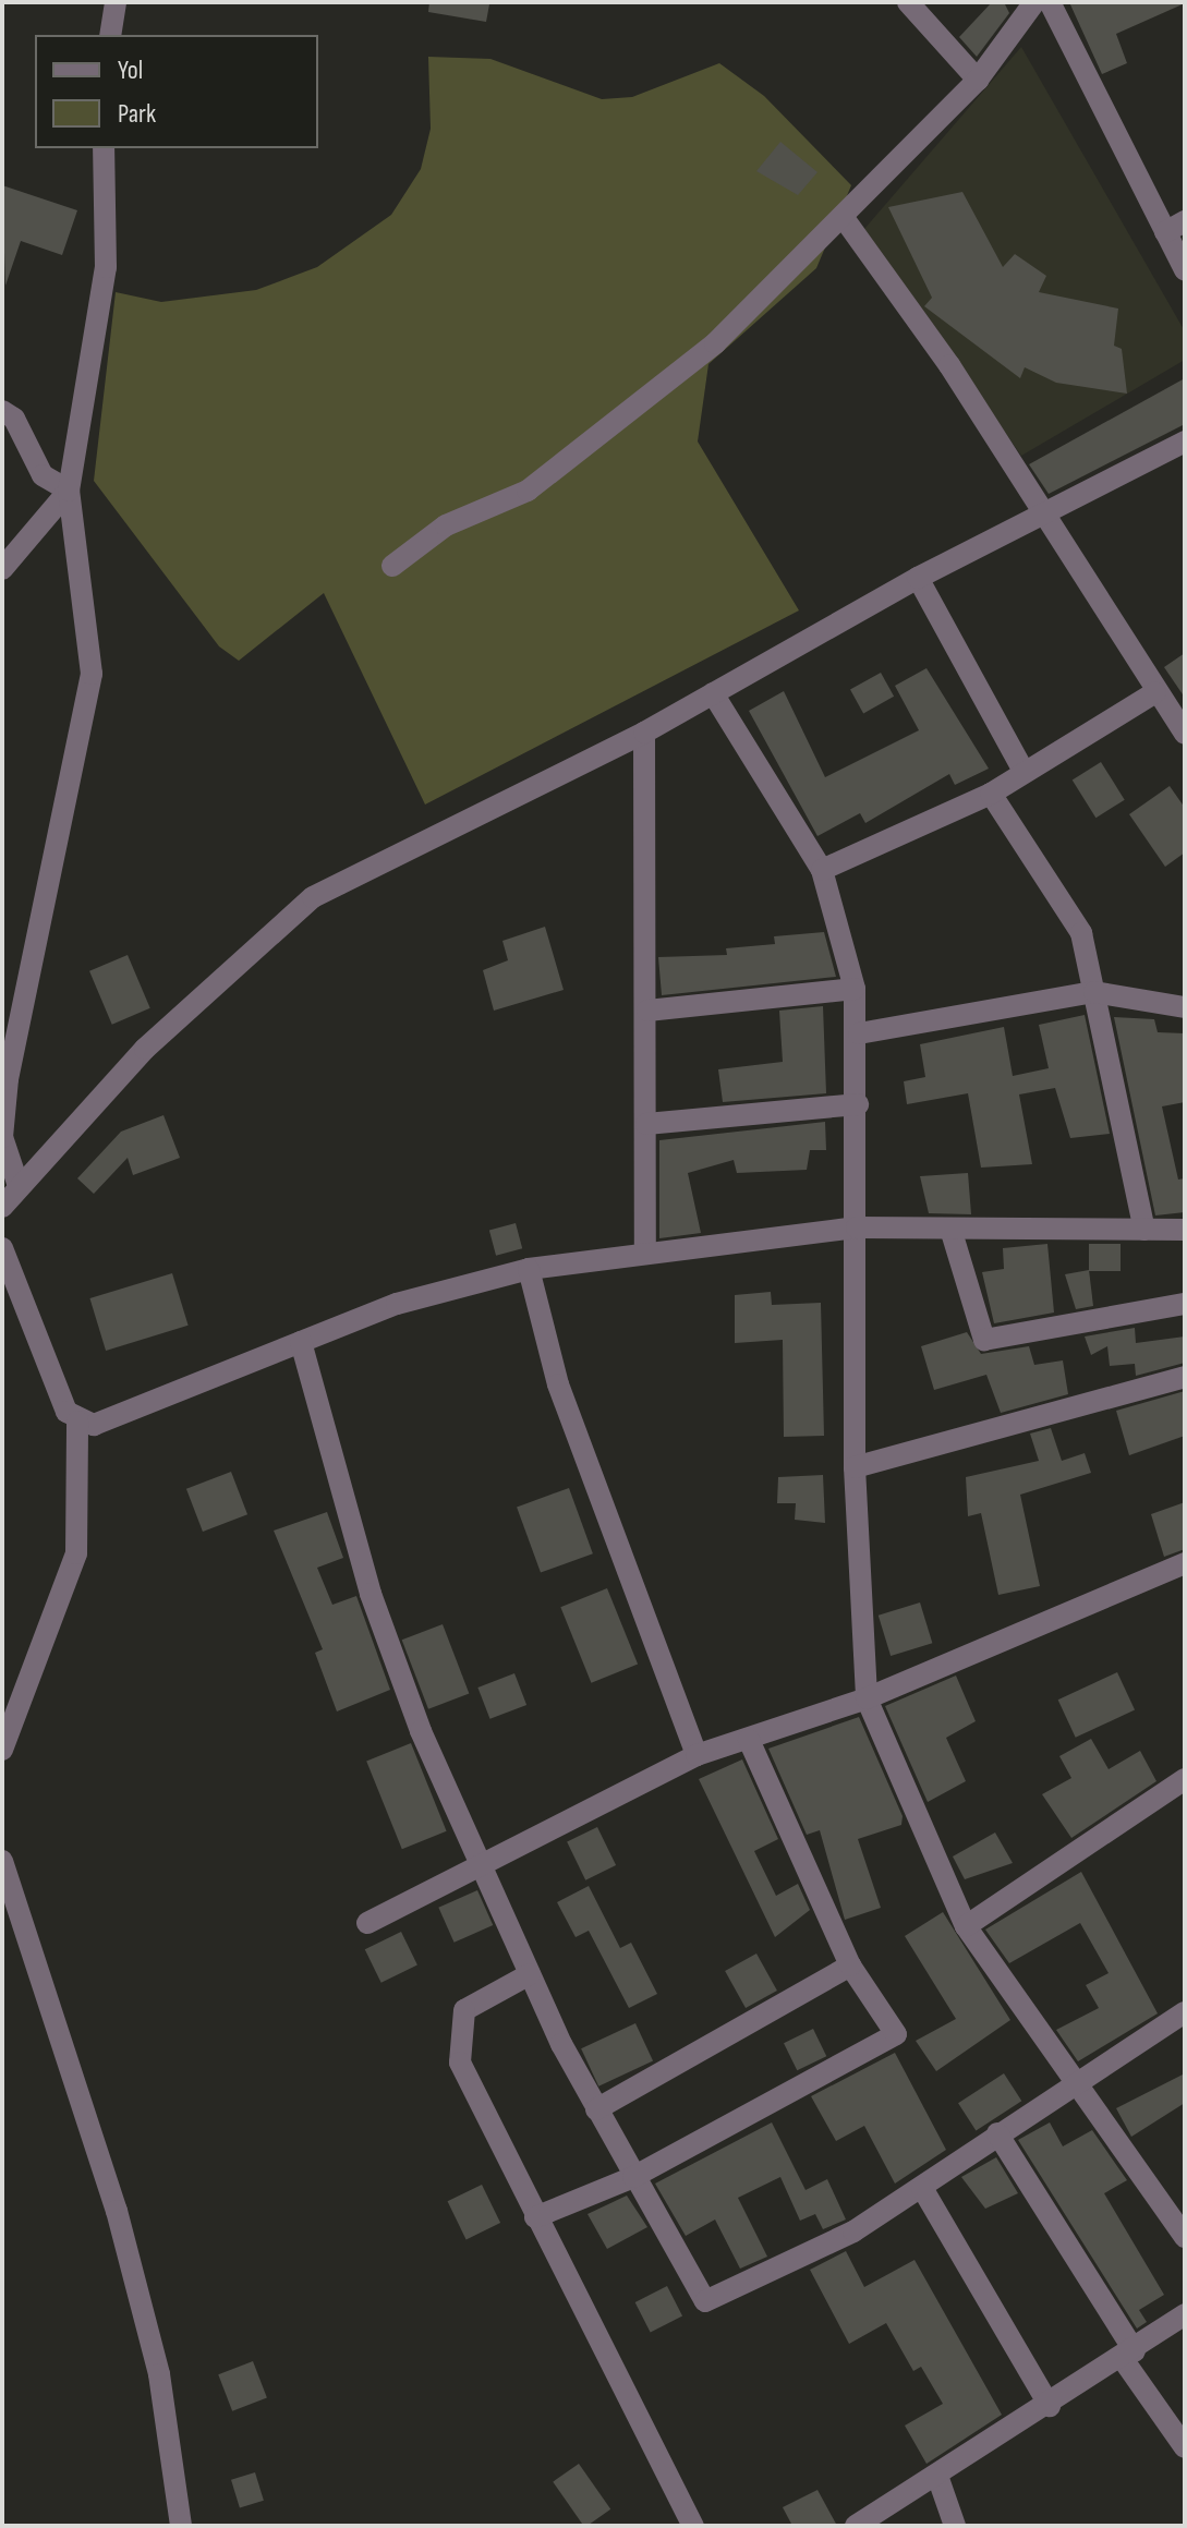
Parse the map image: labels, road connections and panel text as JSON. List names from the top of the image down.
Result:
{
  "legend": ["Yol", "Park"]
}
